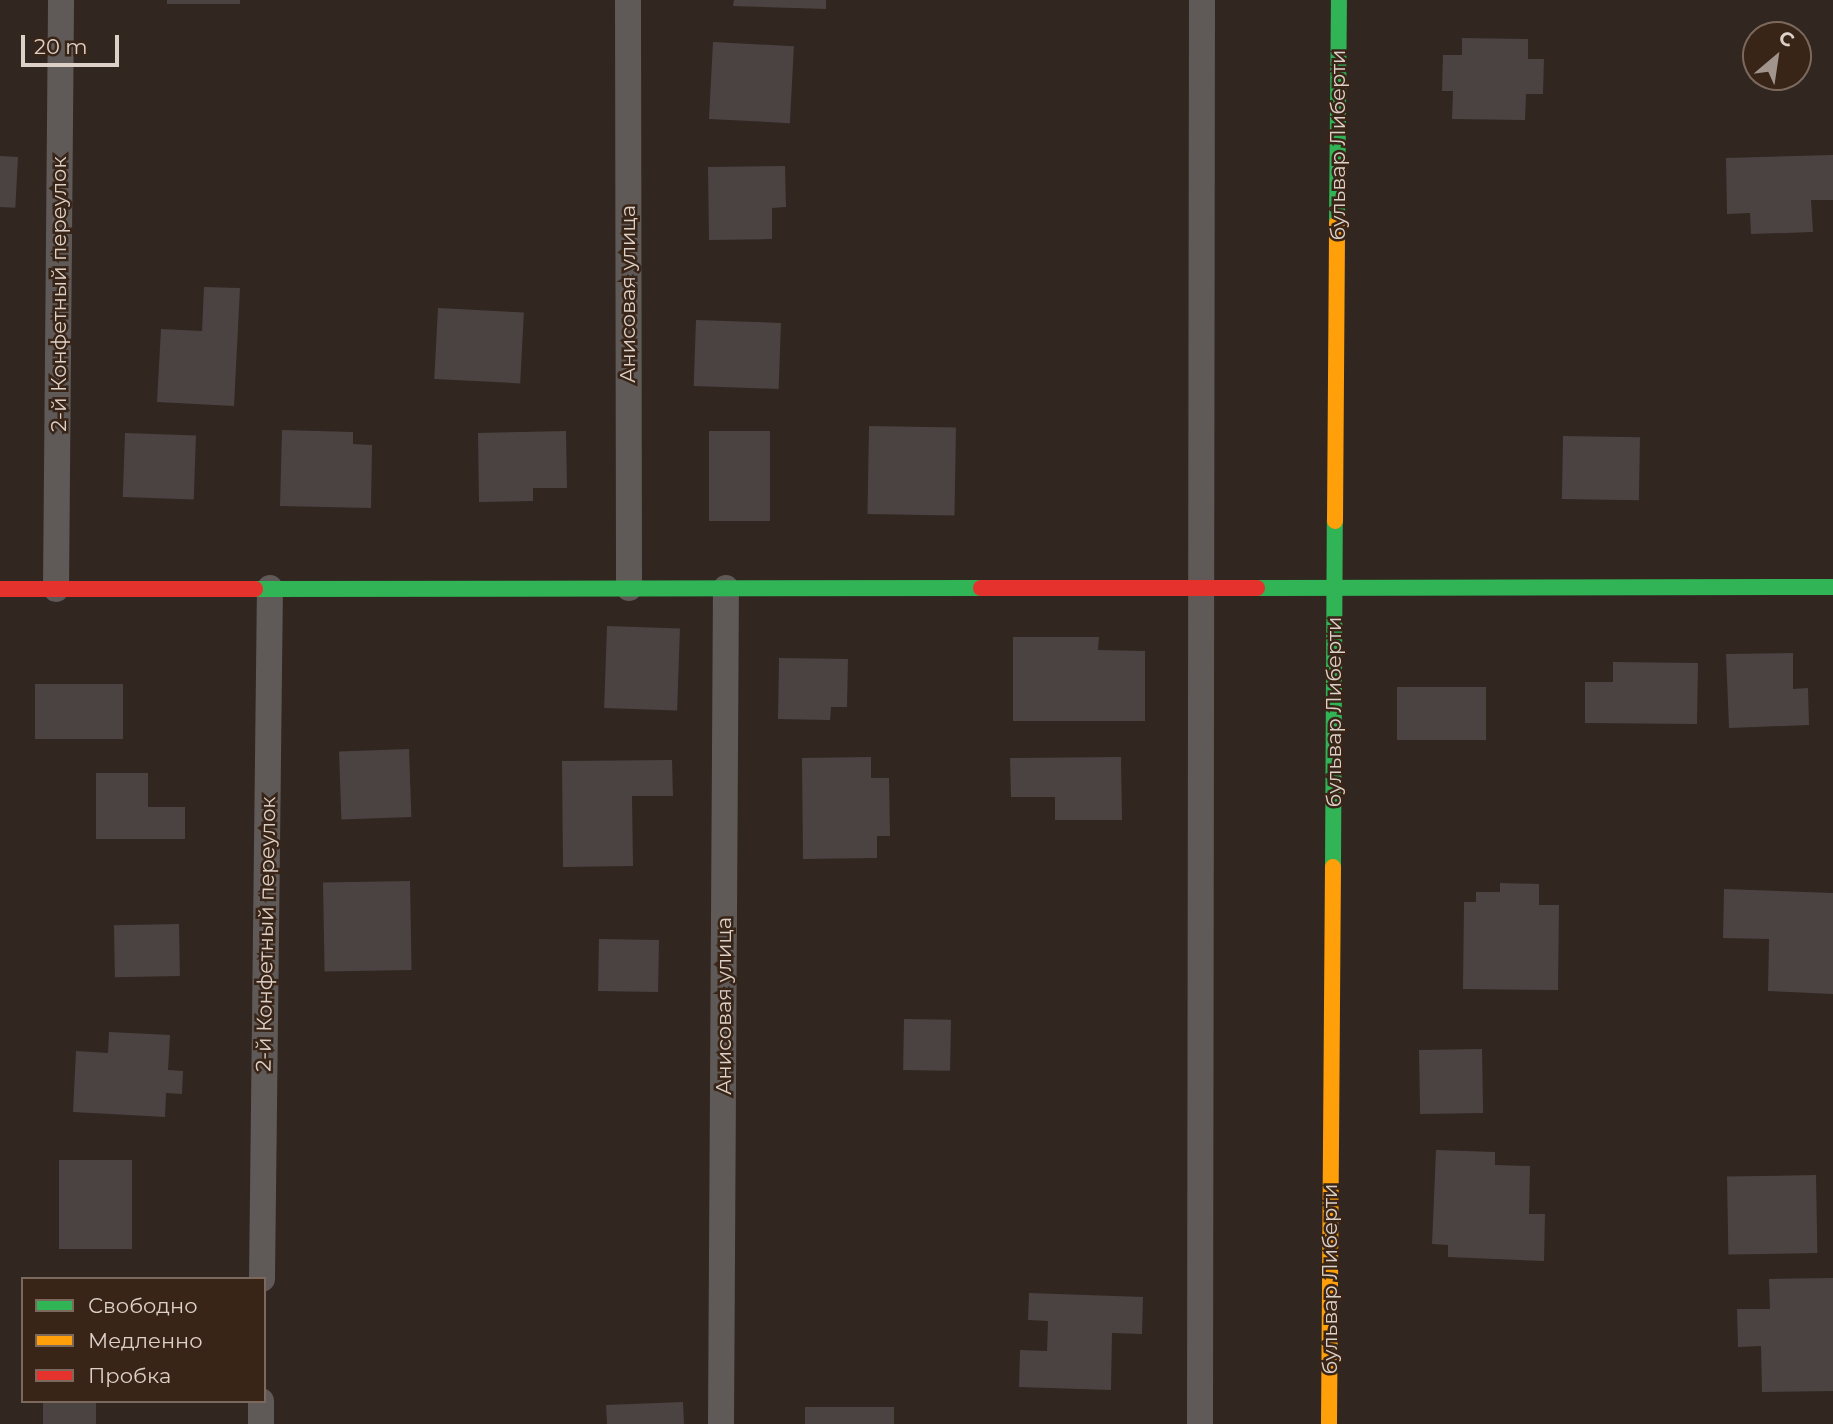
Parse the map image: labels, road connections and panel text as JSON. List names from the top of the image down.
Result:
{
  "streets": {
    "street": ["бульвар Либерти", "2-й Конфетный переулок", "Анисовая улица"]
  },
  "legend": ["Свободно", "Медленно", "Пробка"],
  "scale_bar": "20 m",
  "north": "top right"
}
